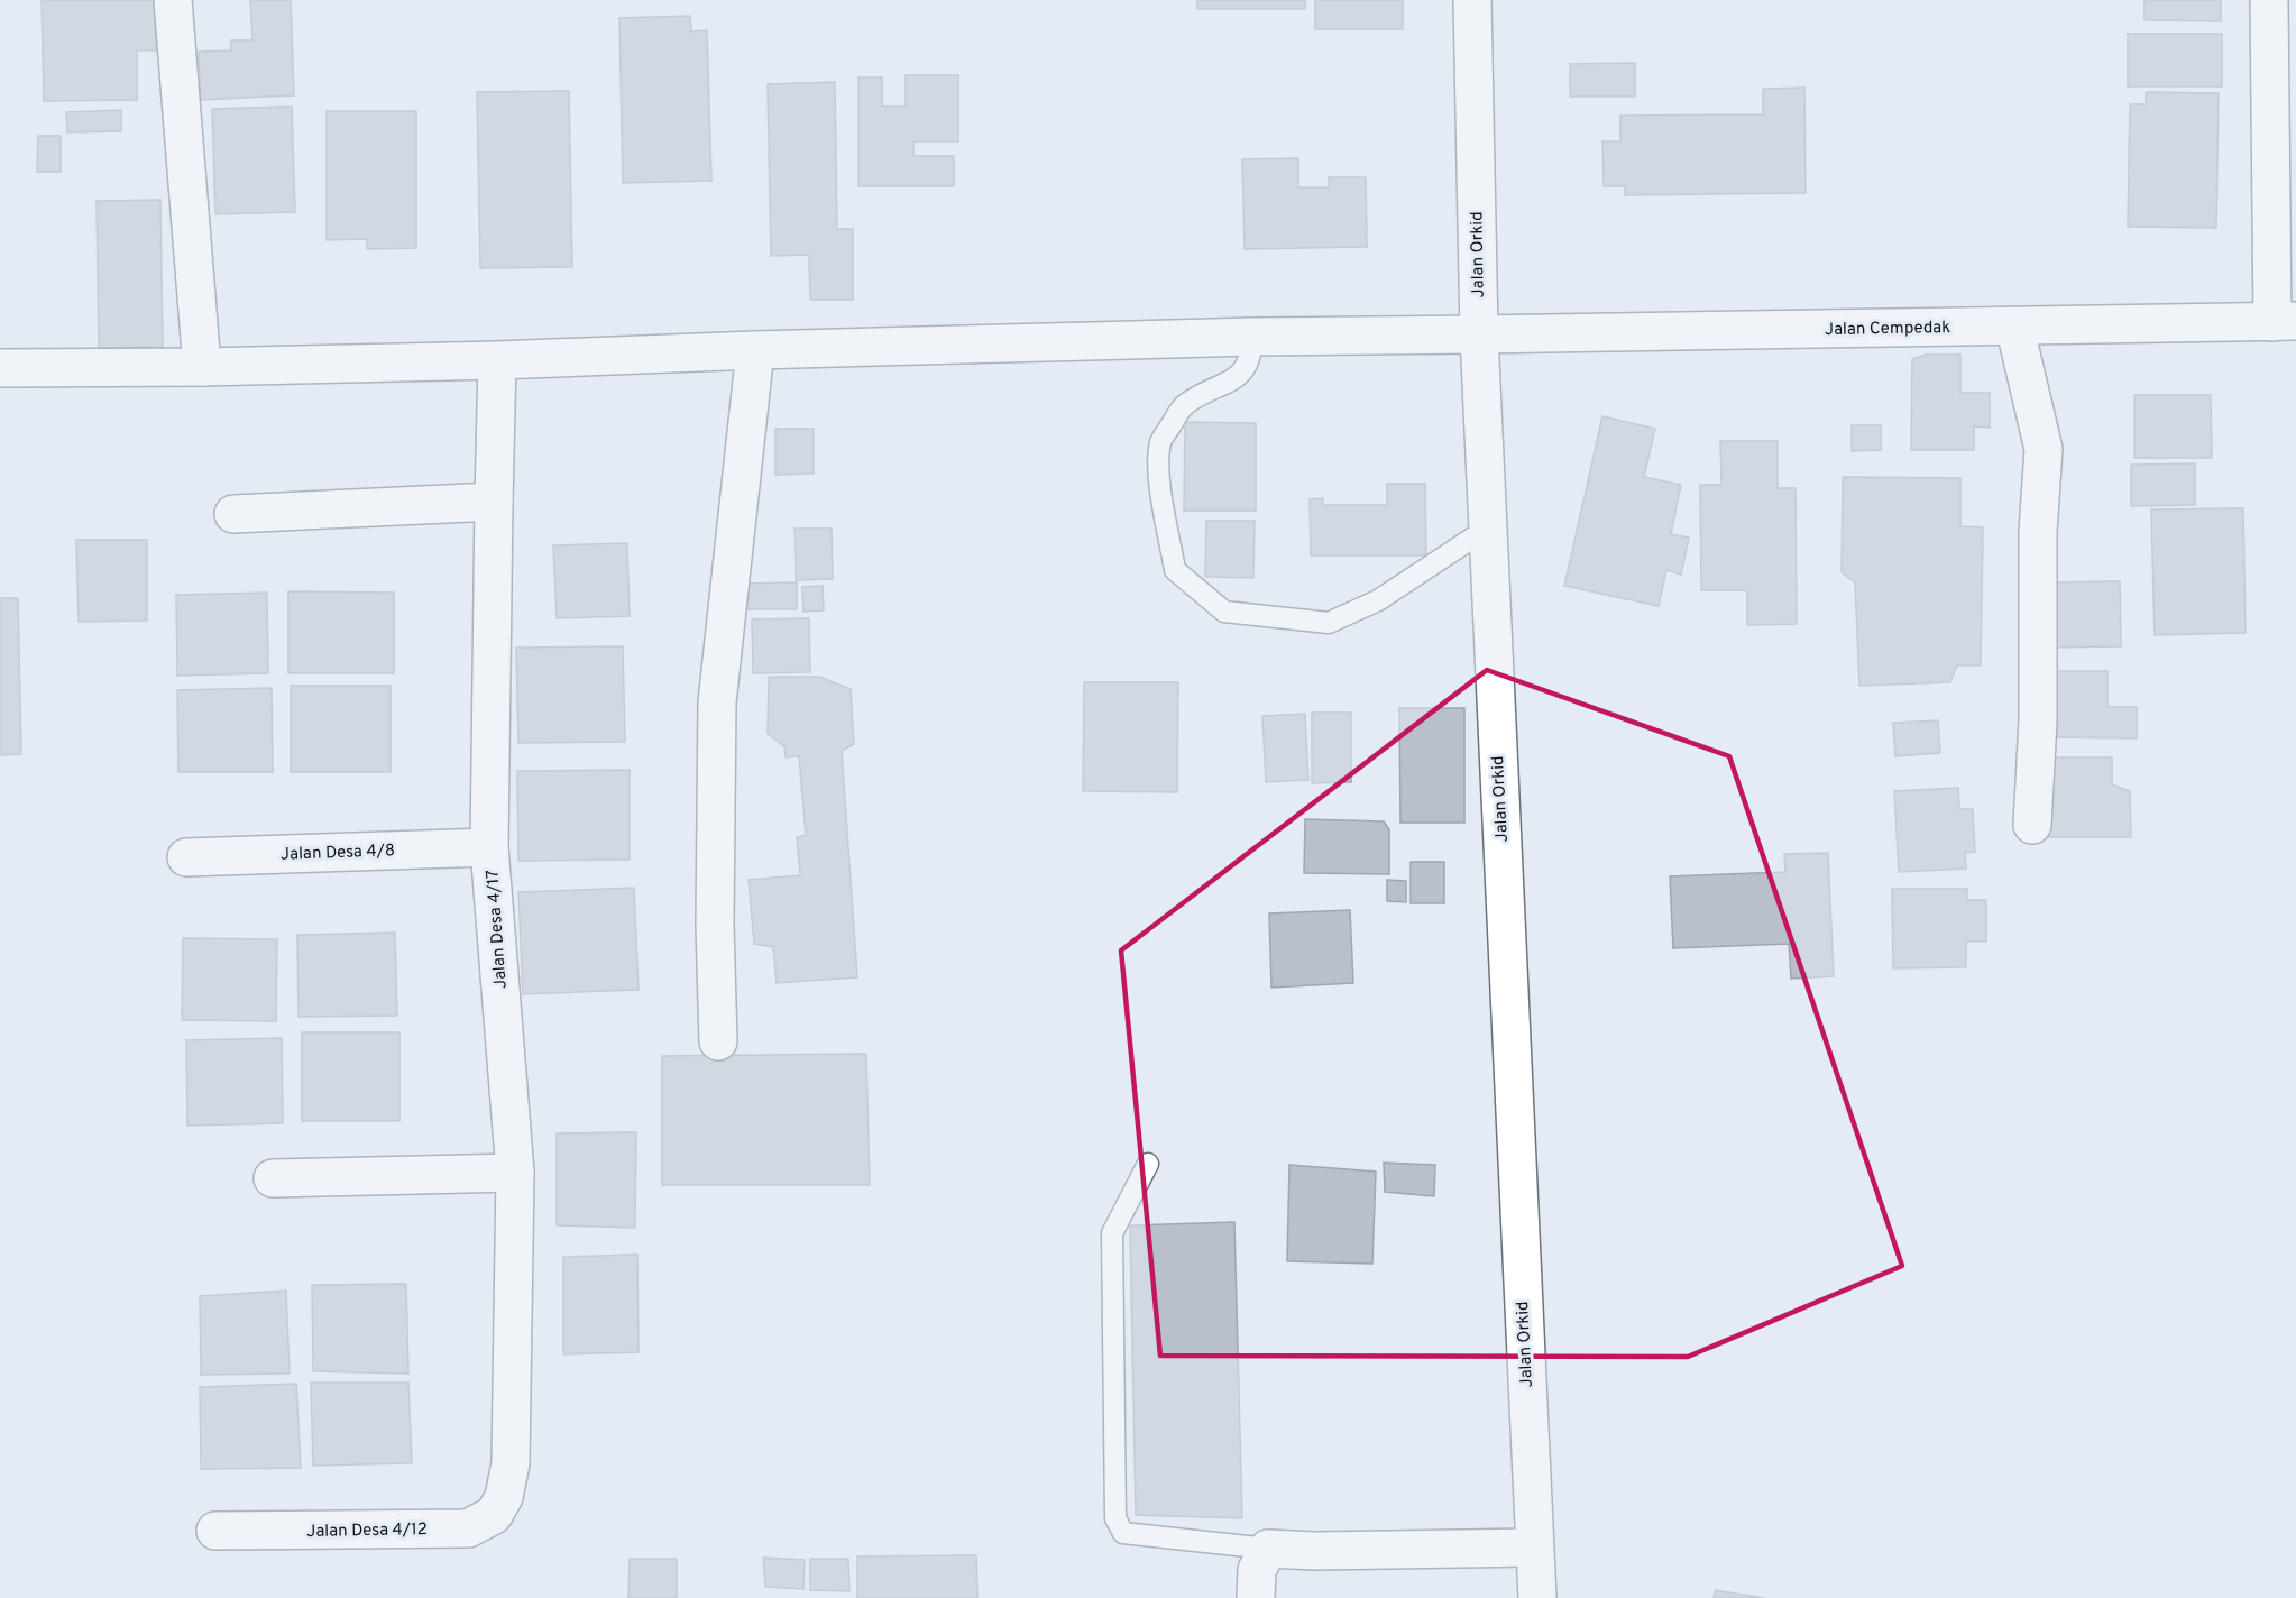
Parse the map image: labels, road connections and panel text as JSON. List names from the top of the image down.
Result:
{
  "streets": {
    "street": [
      "Jalan Orkid",
      "Jalan Cempedak",
      "Jalan Desa 4/8",
      "Jalan Desa 4/17",
      "Jalan Desa 4/12"
    ]
  },
  "crossings": [
    ["Jalan Orkid", "Jalan Cempedak"],
    ["Jalan Cempedak", "Jalan Desa 4/17"],
    ["Jalan Desa 4/8", "Jalan Desa 4/17"],
    ["Jalan Desa 4/17", "Jalan Desa 4/12"]
  ]
}
